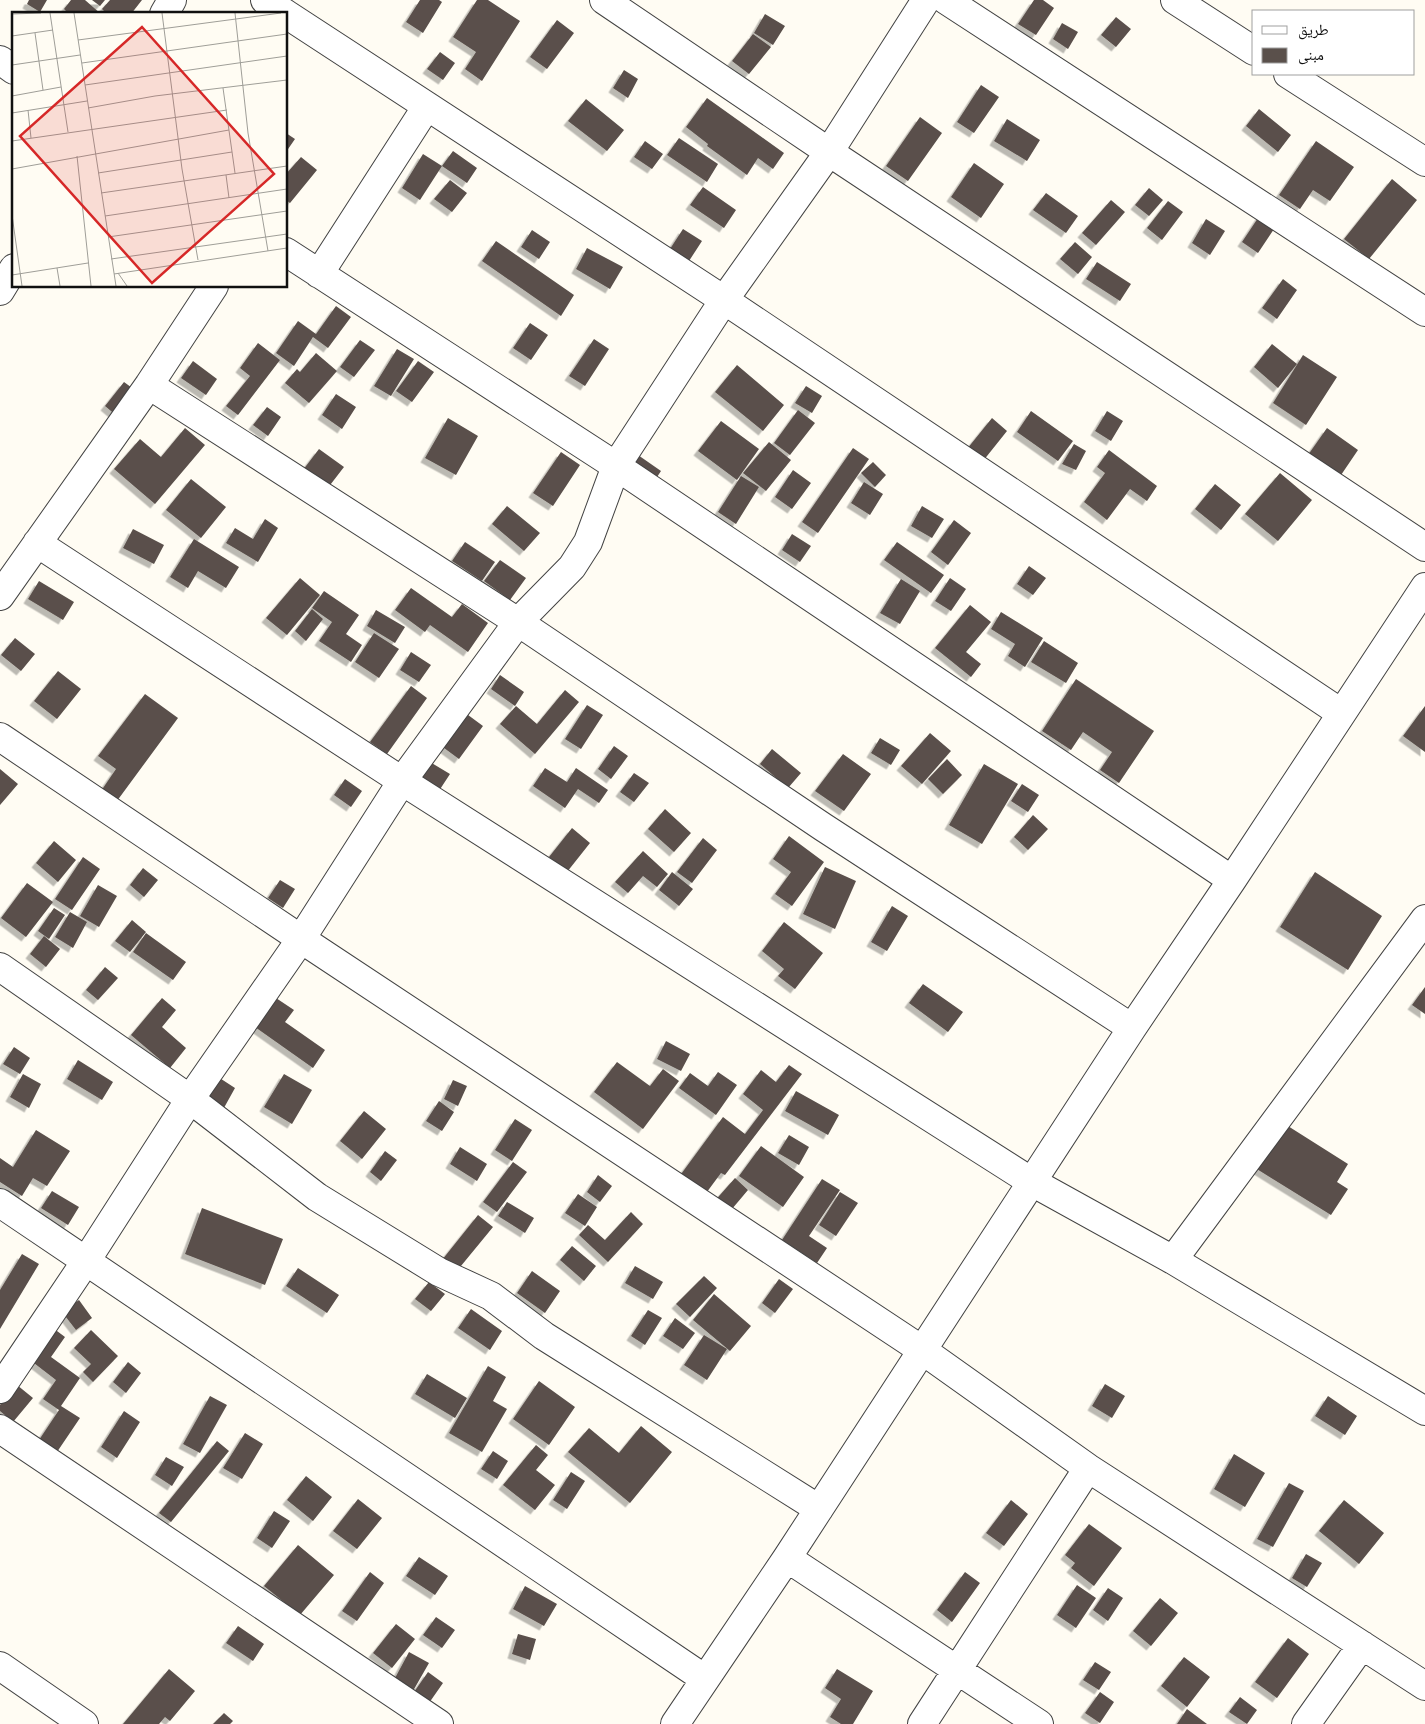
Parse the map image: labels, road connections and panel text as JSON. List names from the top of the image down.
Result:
{
  "legend": ["طريق", "مبنى"]
}
